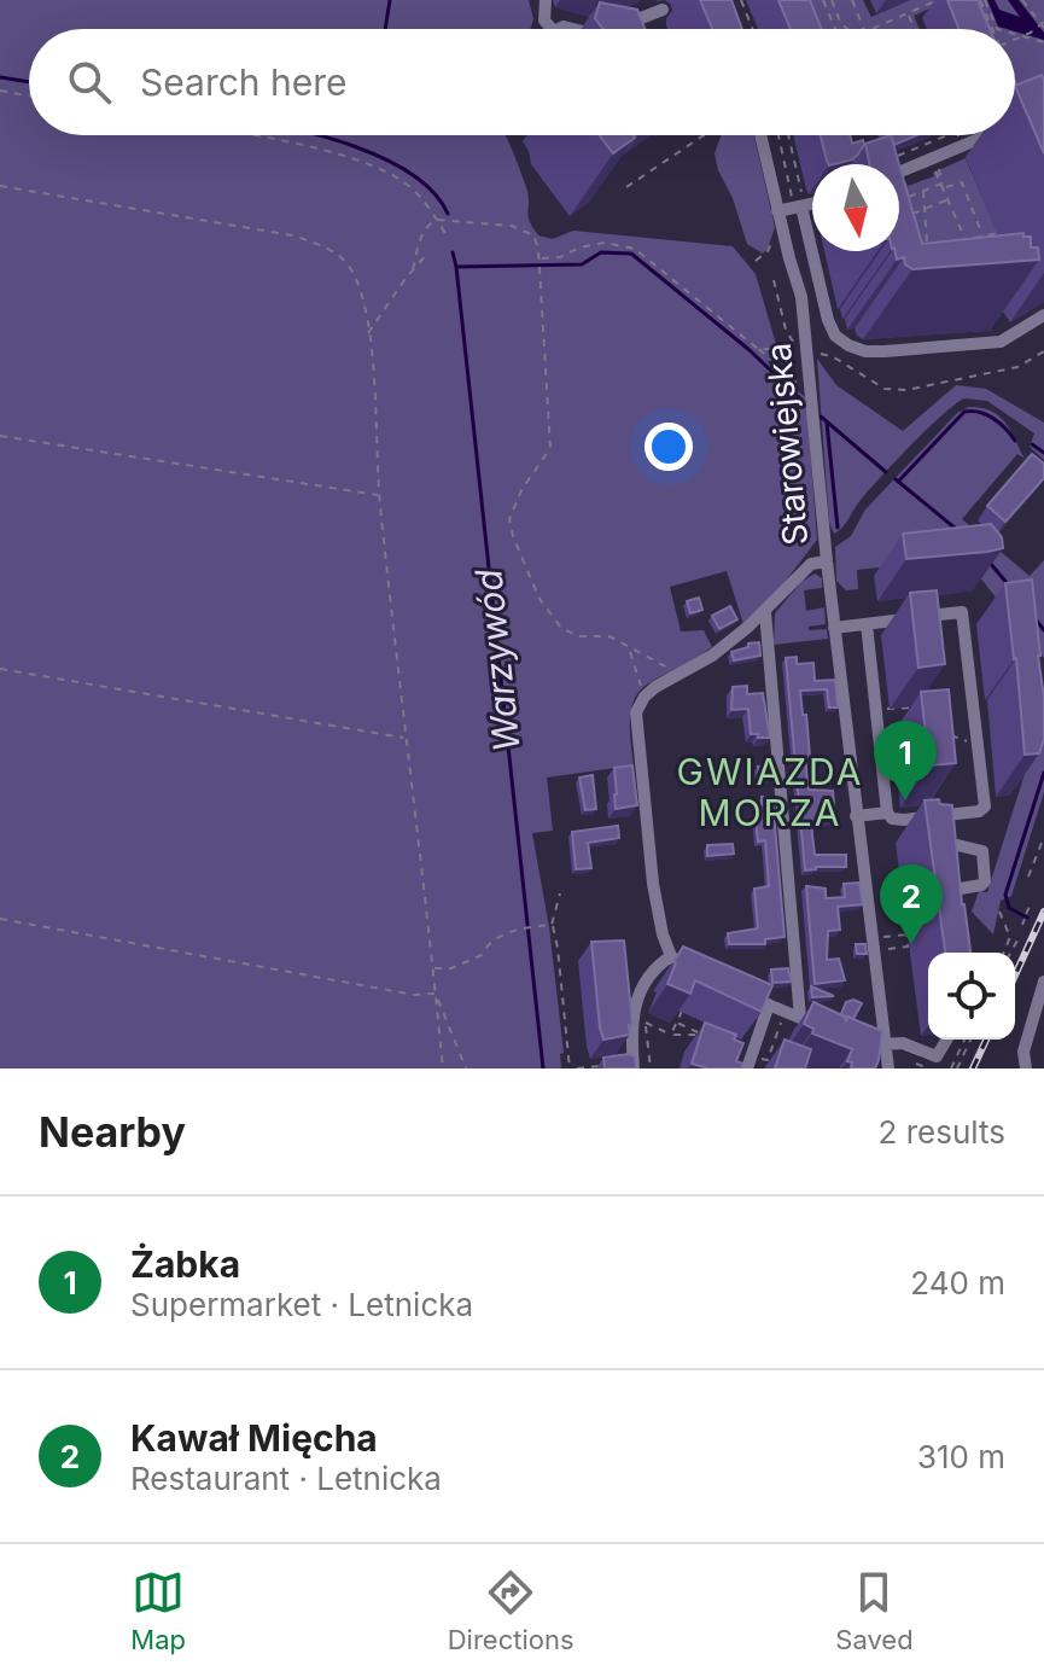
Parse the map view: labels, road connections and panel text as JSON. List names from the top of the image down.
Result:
{
  "streets": {
    "street": ["Starowiejska"]
  },
  "districts": ["GWIAZDA MORZA"],
  "water": ["Warzywód"],
  "north": "bottom",
  "page": {
    "search": "Search here",
    "pins": ["1", "2"],
    "heading": ["Nearby", "2 results"],
    "list": [
      {
        "mark": "1",
        "name": "Żabka",
        "note": "Supermarket · Letnicka",
        "value": "240 m"
      },
      {
        "mark": "2",
        "name": "Kawał Mięcha",
        "note": "Restaurant · Letnicka",
        "value": "310 m"
      }
    ],
    "nav": ["Map", "Directions", "Saved"]
  }
}
